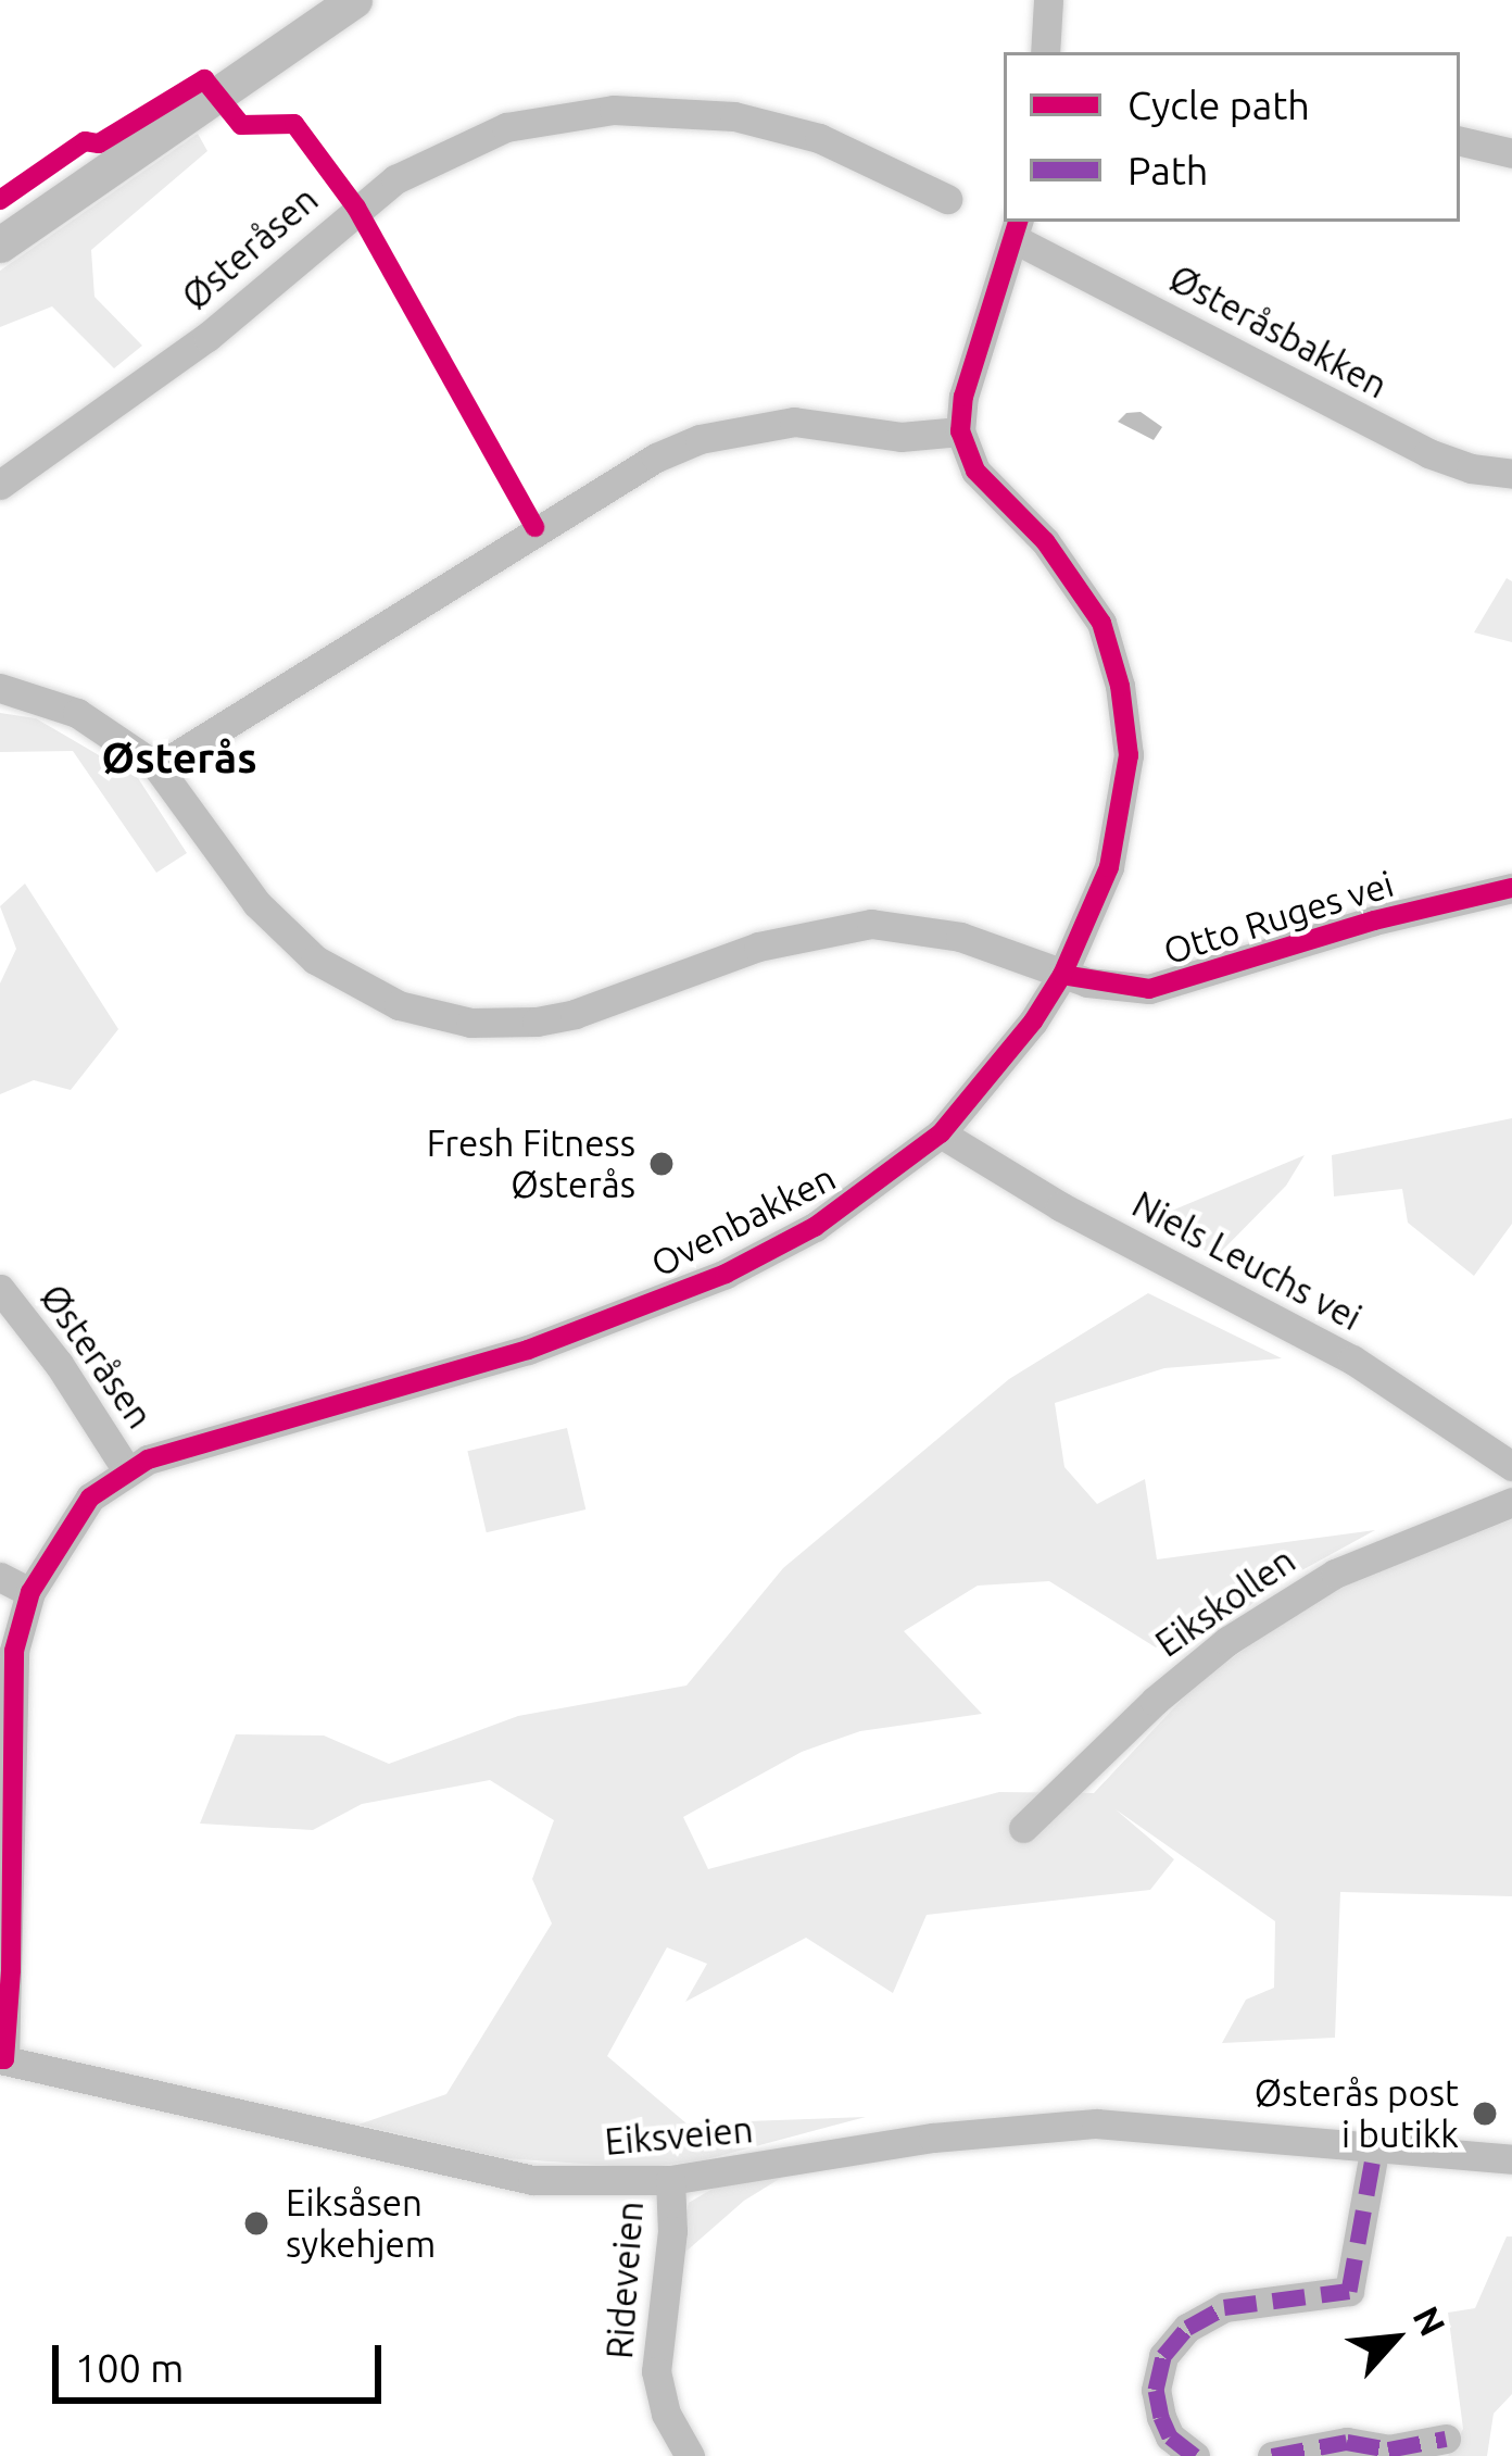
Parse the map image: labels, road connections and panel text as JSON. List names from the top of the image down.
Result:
{
  "streets": {
    "street": [
      "Østeråsen",
      "Østeråsbakken",
      "Otto Ruges vei",
      "Ovenbakken",
      "Niels Leuchs vei",
      "Eikskollen",
      "Eiksveien",
      "Rideveien"
    ]
  },
  "crossings": [
    ["Østeråsen", "Ovenbakken"],
    ["Otto Ruges vei", "Ovenbakken"],
    ["Ovenbakken", "Niels Leuchs vei"],
    ["Ovenbakken", "Eiksveien"],
    ["Eiksveien", "Rideveien"]
  ],
  "districts": ["Østerås"],
  "places": ["Fresh Fitness Østerås", "Østerås post i butikk", "Eiksåsen sykehjem"],
  "legend": ["Cycle path", "Path"],
  "scale_bar": "100 m",
  "north": "top right"
}
